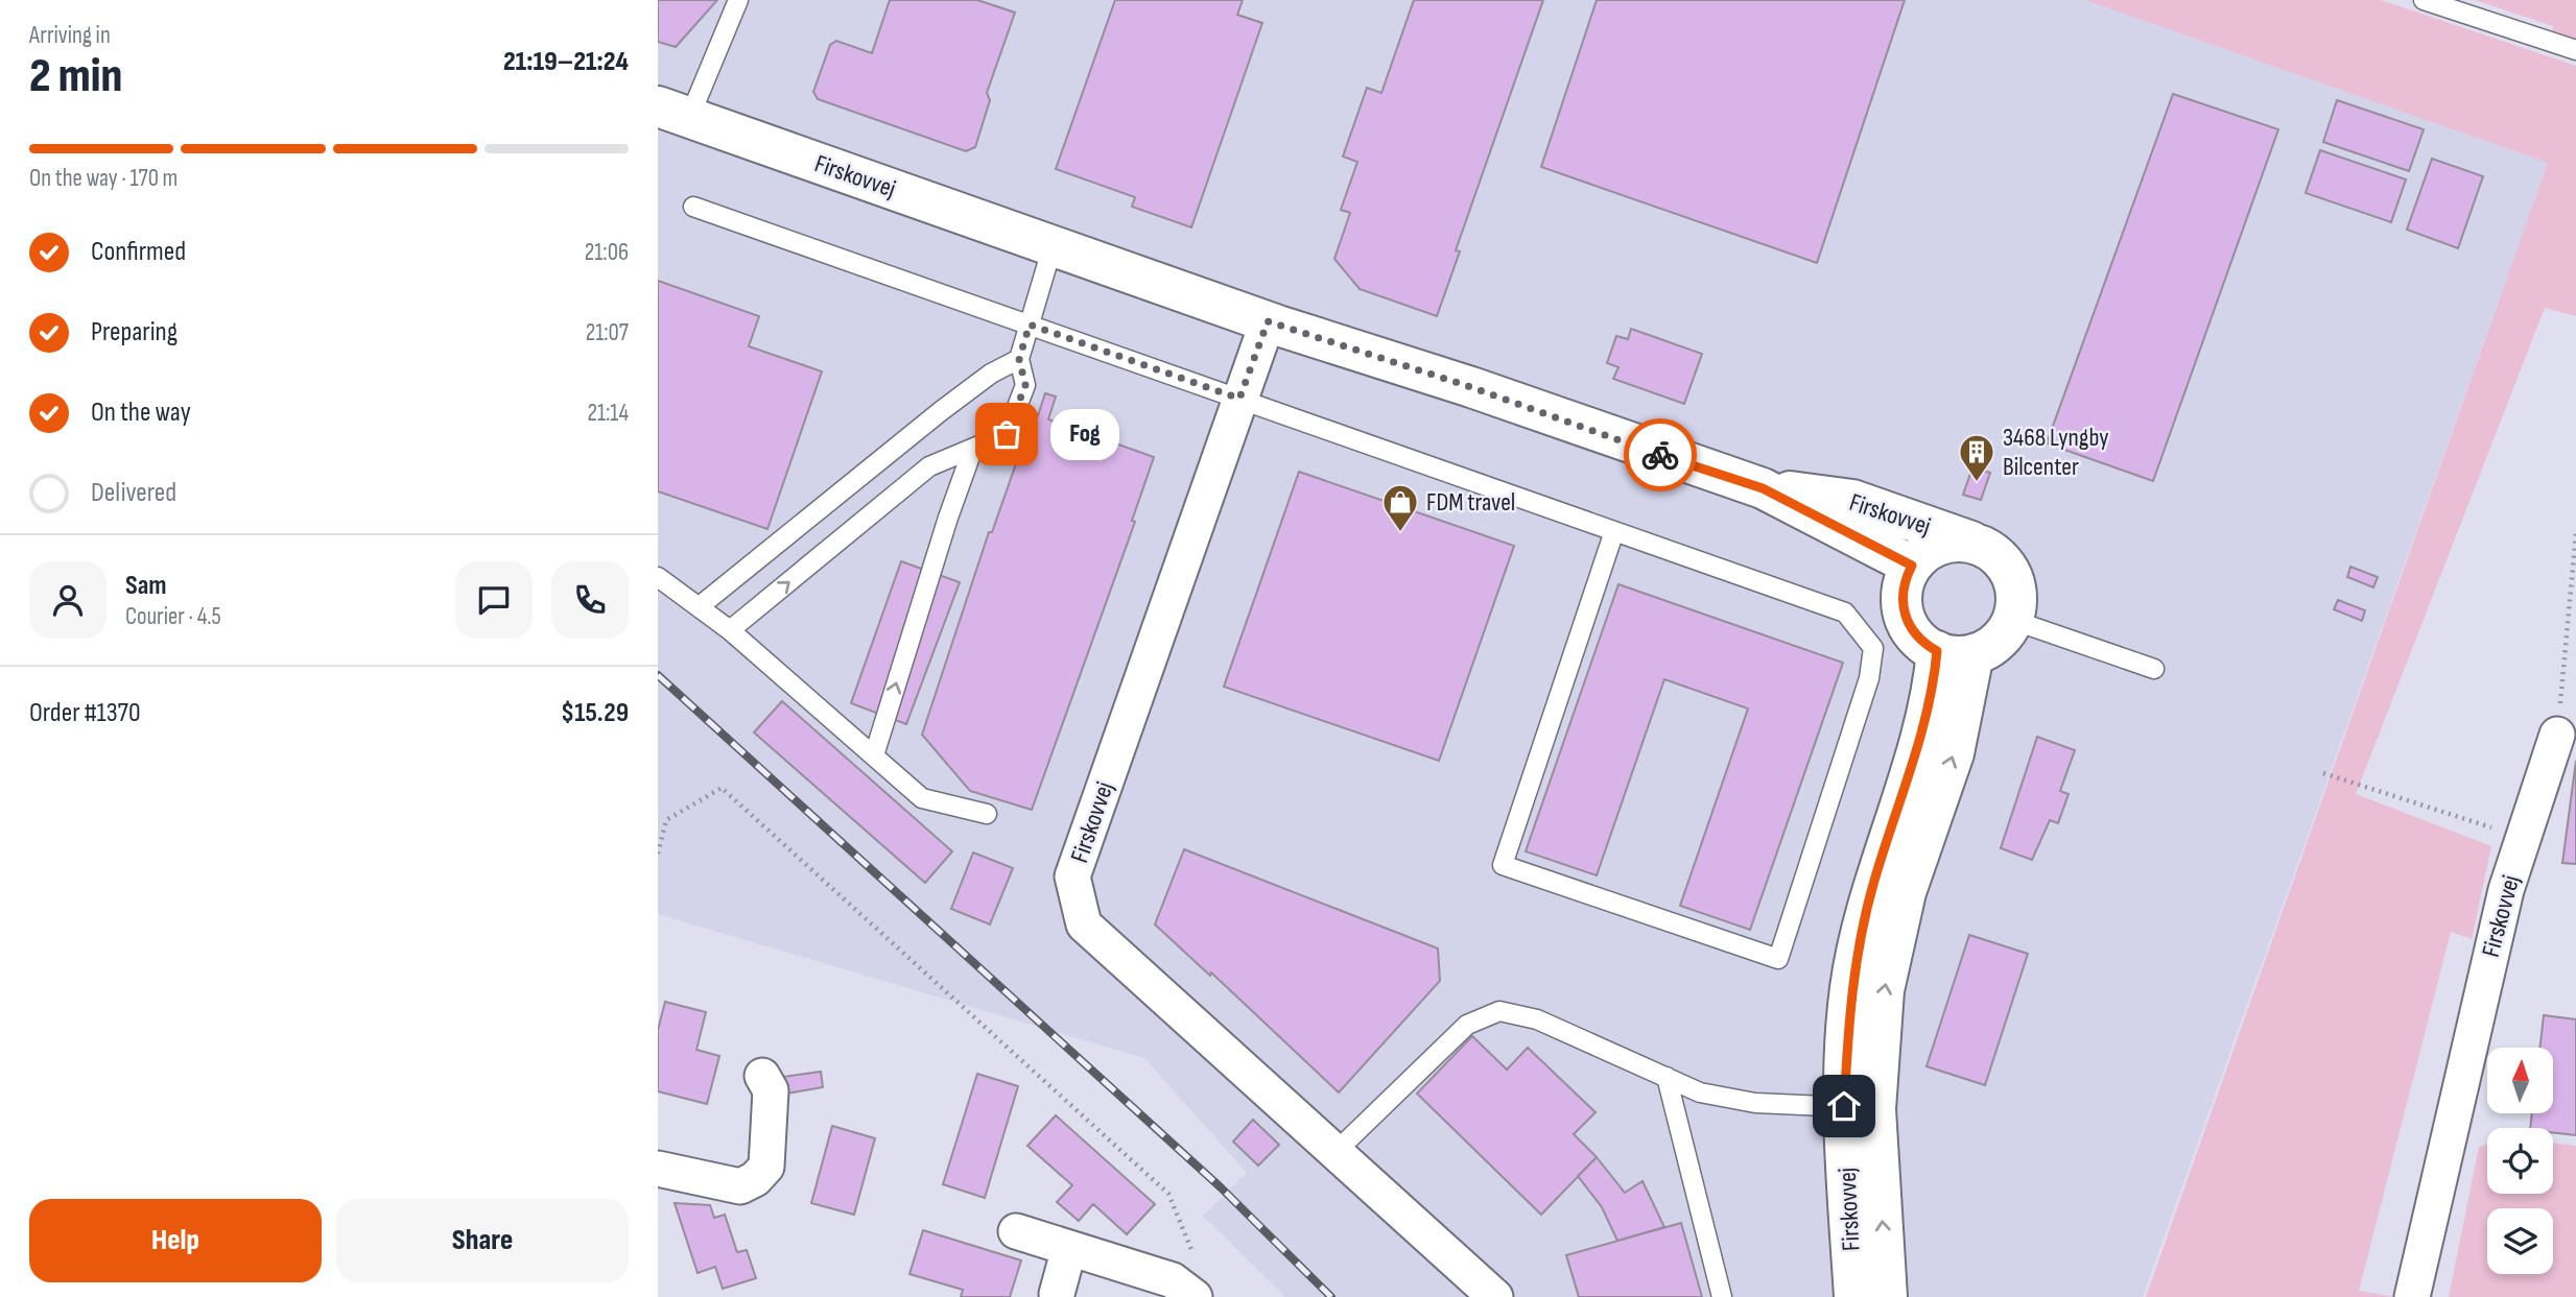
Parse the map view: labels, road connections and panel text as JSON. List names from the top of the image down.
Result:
{
  "streets": {
    "street": ["Firskovvej"]
  },
  "places": {
    "other": ["Fog"],
    "building": ["3468 Lyngby Bilcenter"],
    "shop": ["FDM travel"]
  },
  "north": "top",
  "page": {
    "heading": ["2 min", "Arriving in", "21:19–21:24"],
    "panel": [
      "Sam",
      "Courier · 4.5",
      "Order #1370",
      "$15.29"
    ],
    "bar": "On the way · 170 m",
    "list": [
      ["Confirmed", "21:06"],
      ["Preparing", "21:07"],
      ["On the way", "21:14"],
      "Delivered"
    ],
    "bubble": "Fog",
    "buttons": ["Help", "Share"]
  }
}
